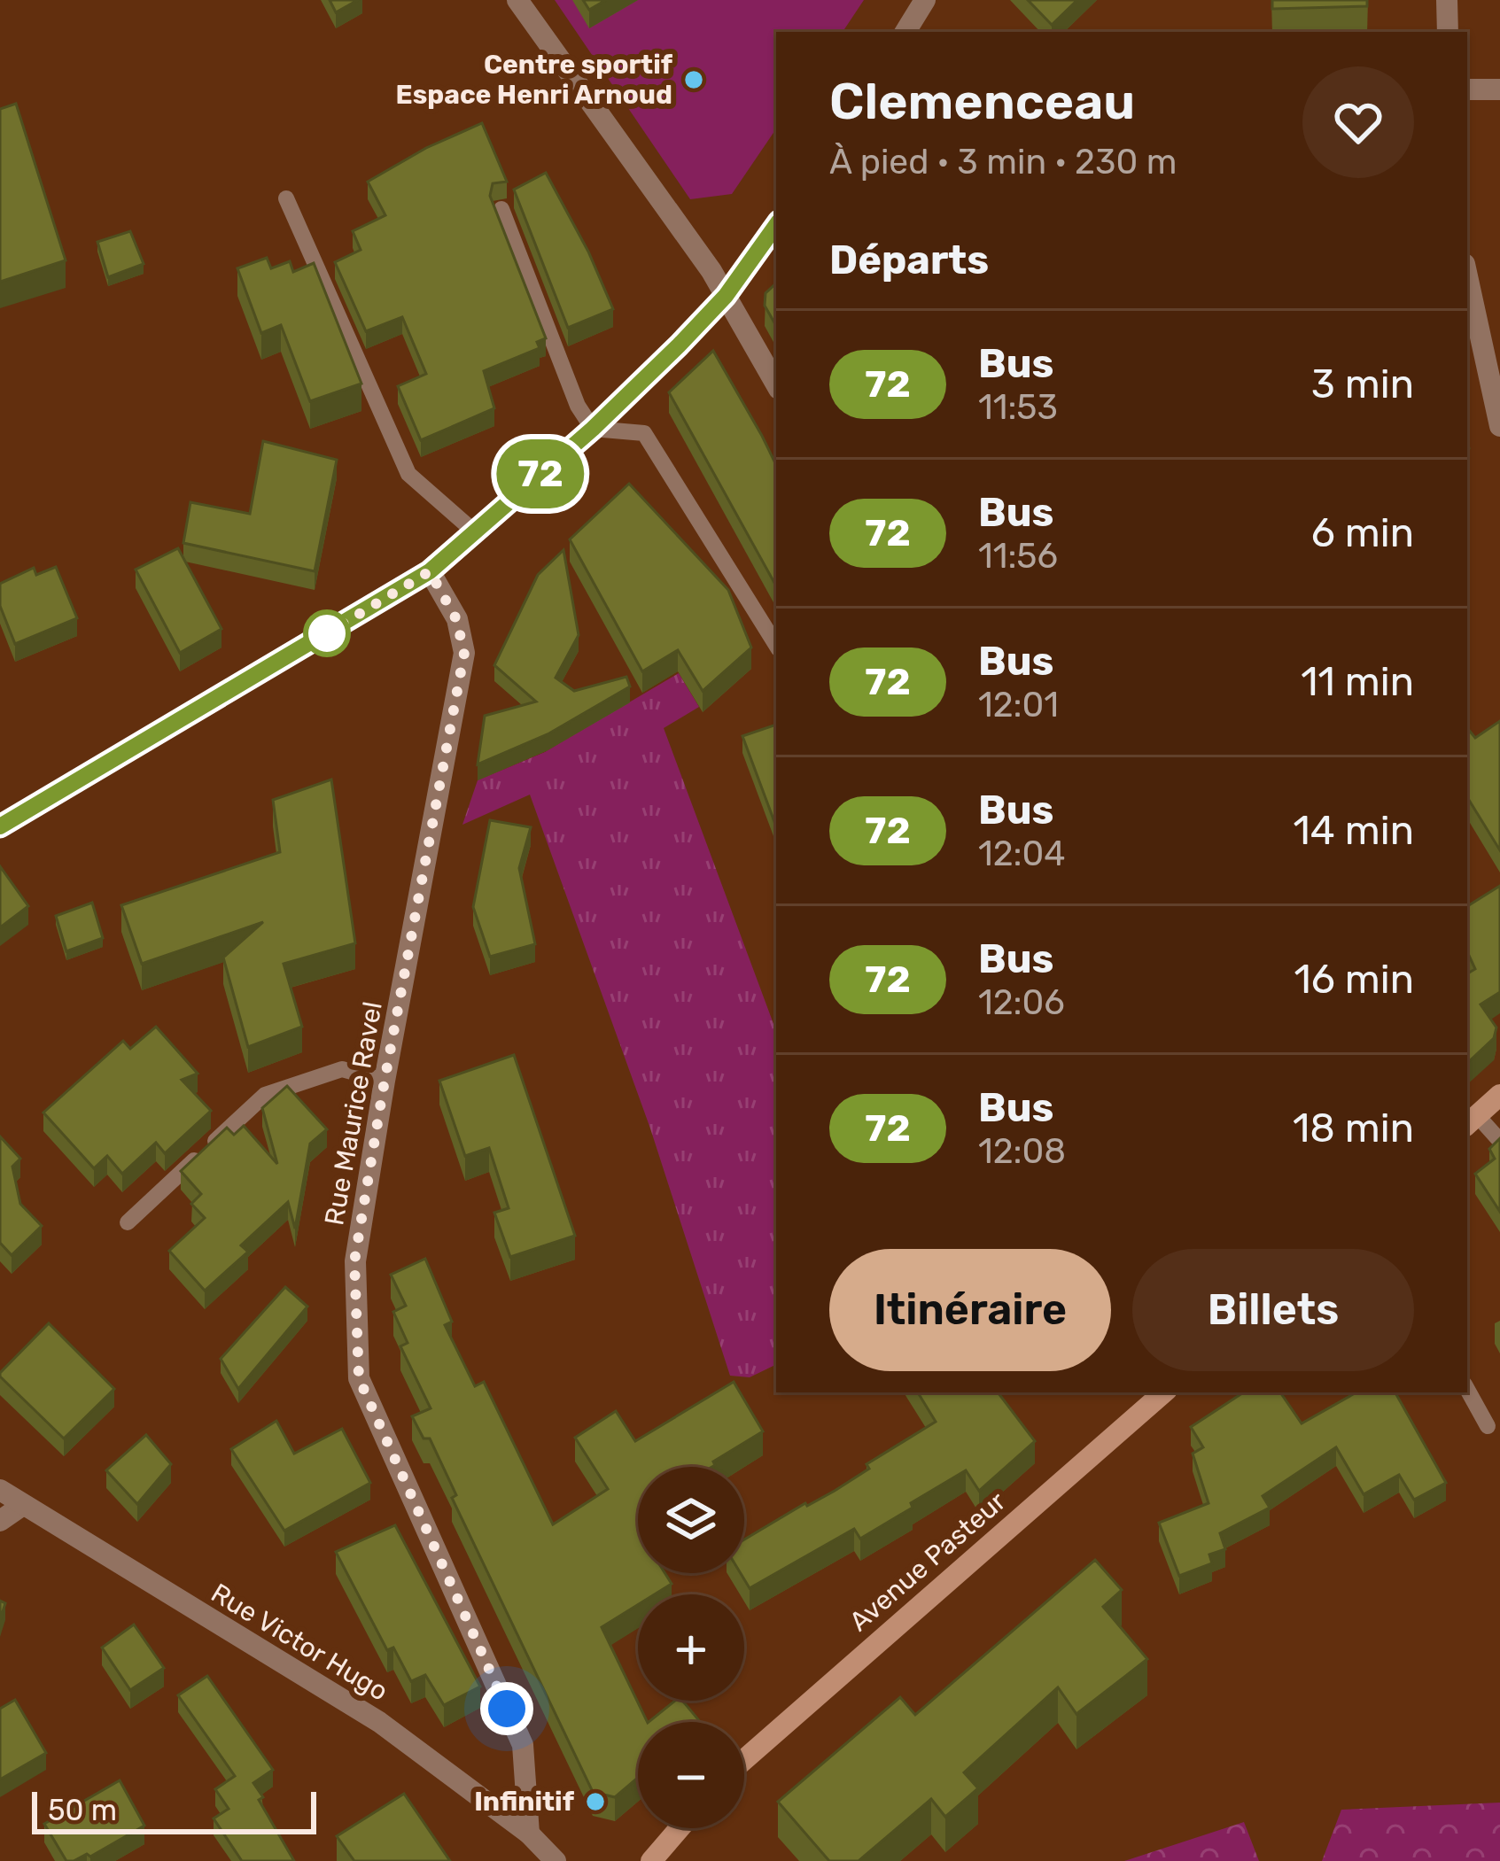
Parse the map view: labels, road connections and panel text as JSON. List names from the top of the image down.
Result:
{
  "streets": {
    "main road": ["Avenue Pasteur"],
    "street": ["Rue Maurice Ravel", "Rue Victor Hugo"]
  },
  "crossings": [
    ["Rue Maurice Ravel", "Rue Victor Hugo"]
  ],
  "places": ["Centre sportif Espace Henri Arnoud", "Infinitif"],
  "lines": ["bus line 72"],
  "scale_bar": "50 m",
  "page": {
    "on_map": "72",
    "heading": [
      ["Clemenceau", "À pied · 3 min · 230 m"],
      "Départs"
    ],
    "list": [
      {
        "mark": "72",
        "name": "Bus",
        "note": "11:53",
        "value": "3 min"
      },
      {
        "mark": "72",
        "name": "Bus",
        "note": "11:56",
        "value": "6 min"
      },
      {
        "mark": "72",
        "name": "Bus",
        "note": "12:01",
        "value": "11 min"
      },
      {
        "mark": "72",
        "name": "Bus",
        "note": "12:04",
        "value": "14 min"
      },
      {
        "mark": "72",
        "name": "Bus",
        "note": "12:06",
        "value": "16 min"
      },
      {
        "mark": "72",
        "name": "Bus",
        "note": "12:08",
        "value": "18 min"
      }
    ],
    "buttons": ["Itinéraire", "Billets"],
    "map_buttons": ["+", "−"],
    "scale": "50 m"
  }
}
